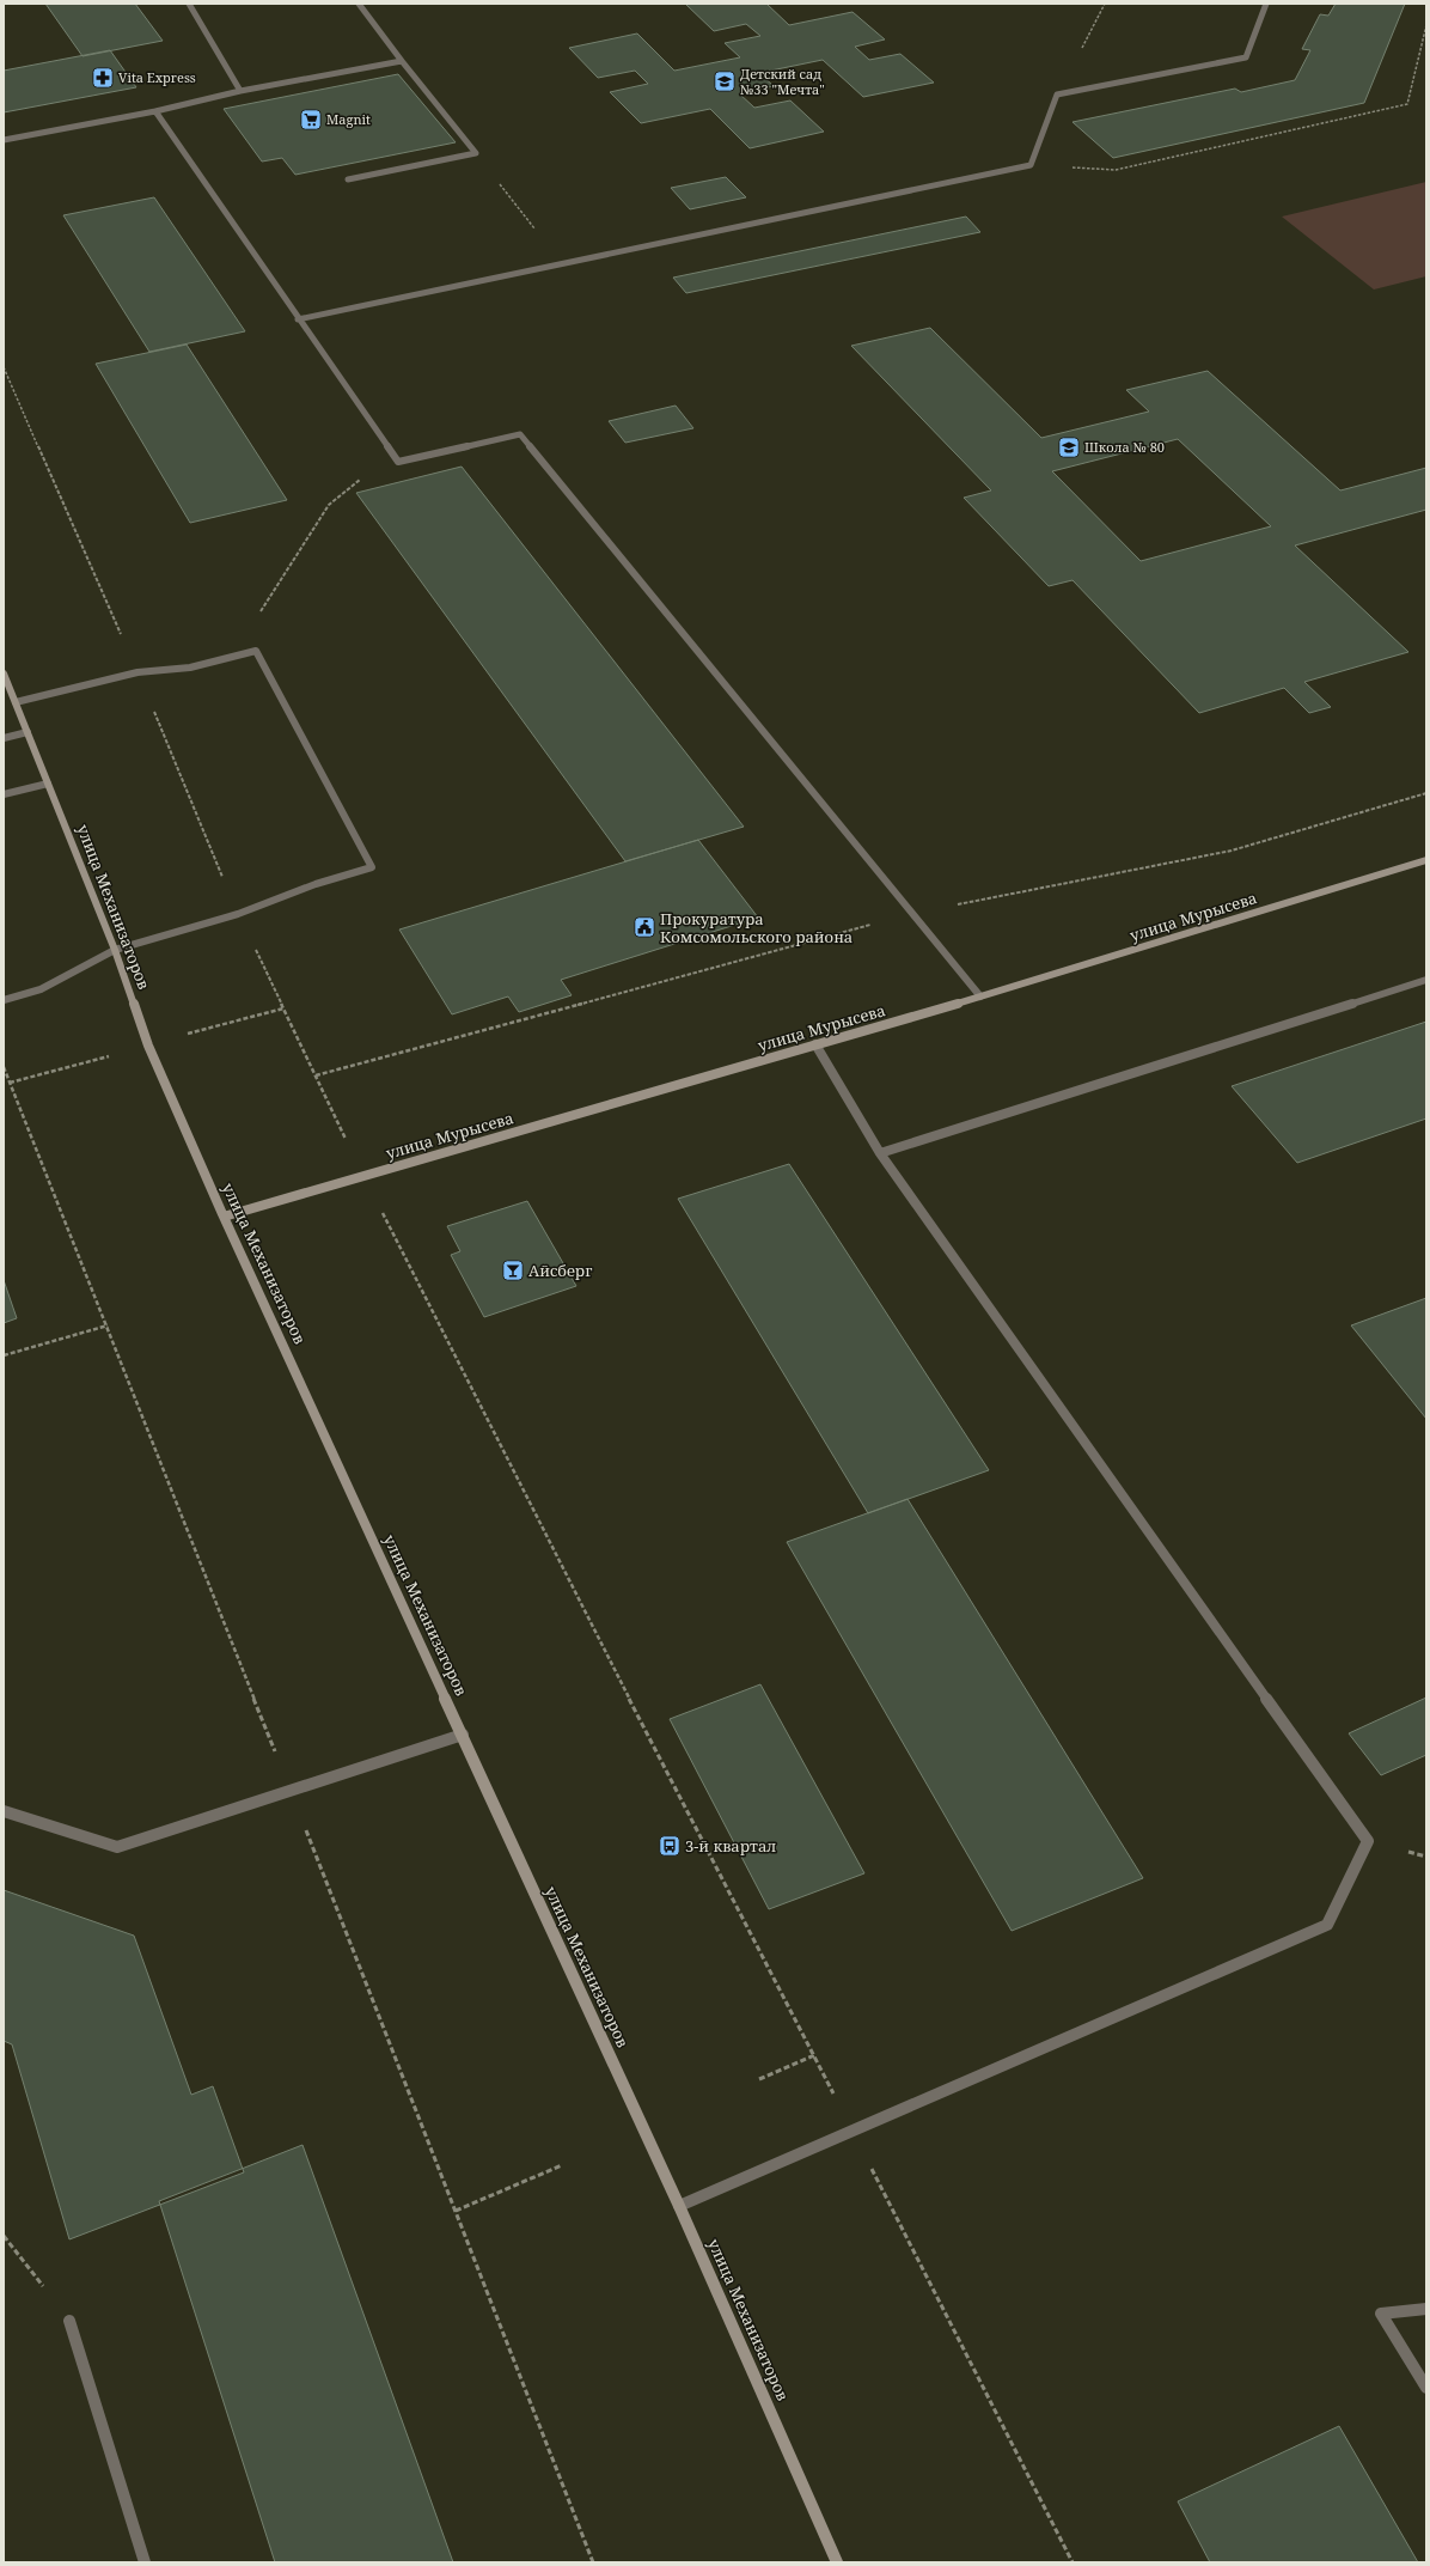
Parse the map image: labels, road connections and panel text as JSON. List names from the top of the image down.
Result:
{
  "streets": {
    "main road": ["улица Механизаторов", "улица Мурысева"]
  },
  "crossings": [
    ["улица Механизаторов", "улица Мурысева"]
  ],
  "places": {
    "pharmacy": ["Vita Express"],
    "school or university": ["Детский сад №33 \"Мечта\"", "Школа № 80"],
    "supermarket": ["Magnit"],
    "public building": ["Прокуратура Комсомольского района"],
    "bar": ["Айсберг"],
    "bus stop": ["3-й квартал"]
  }
}
